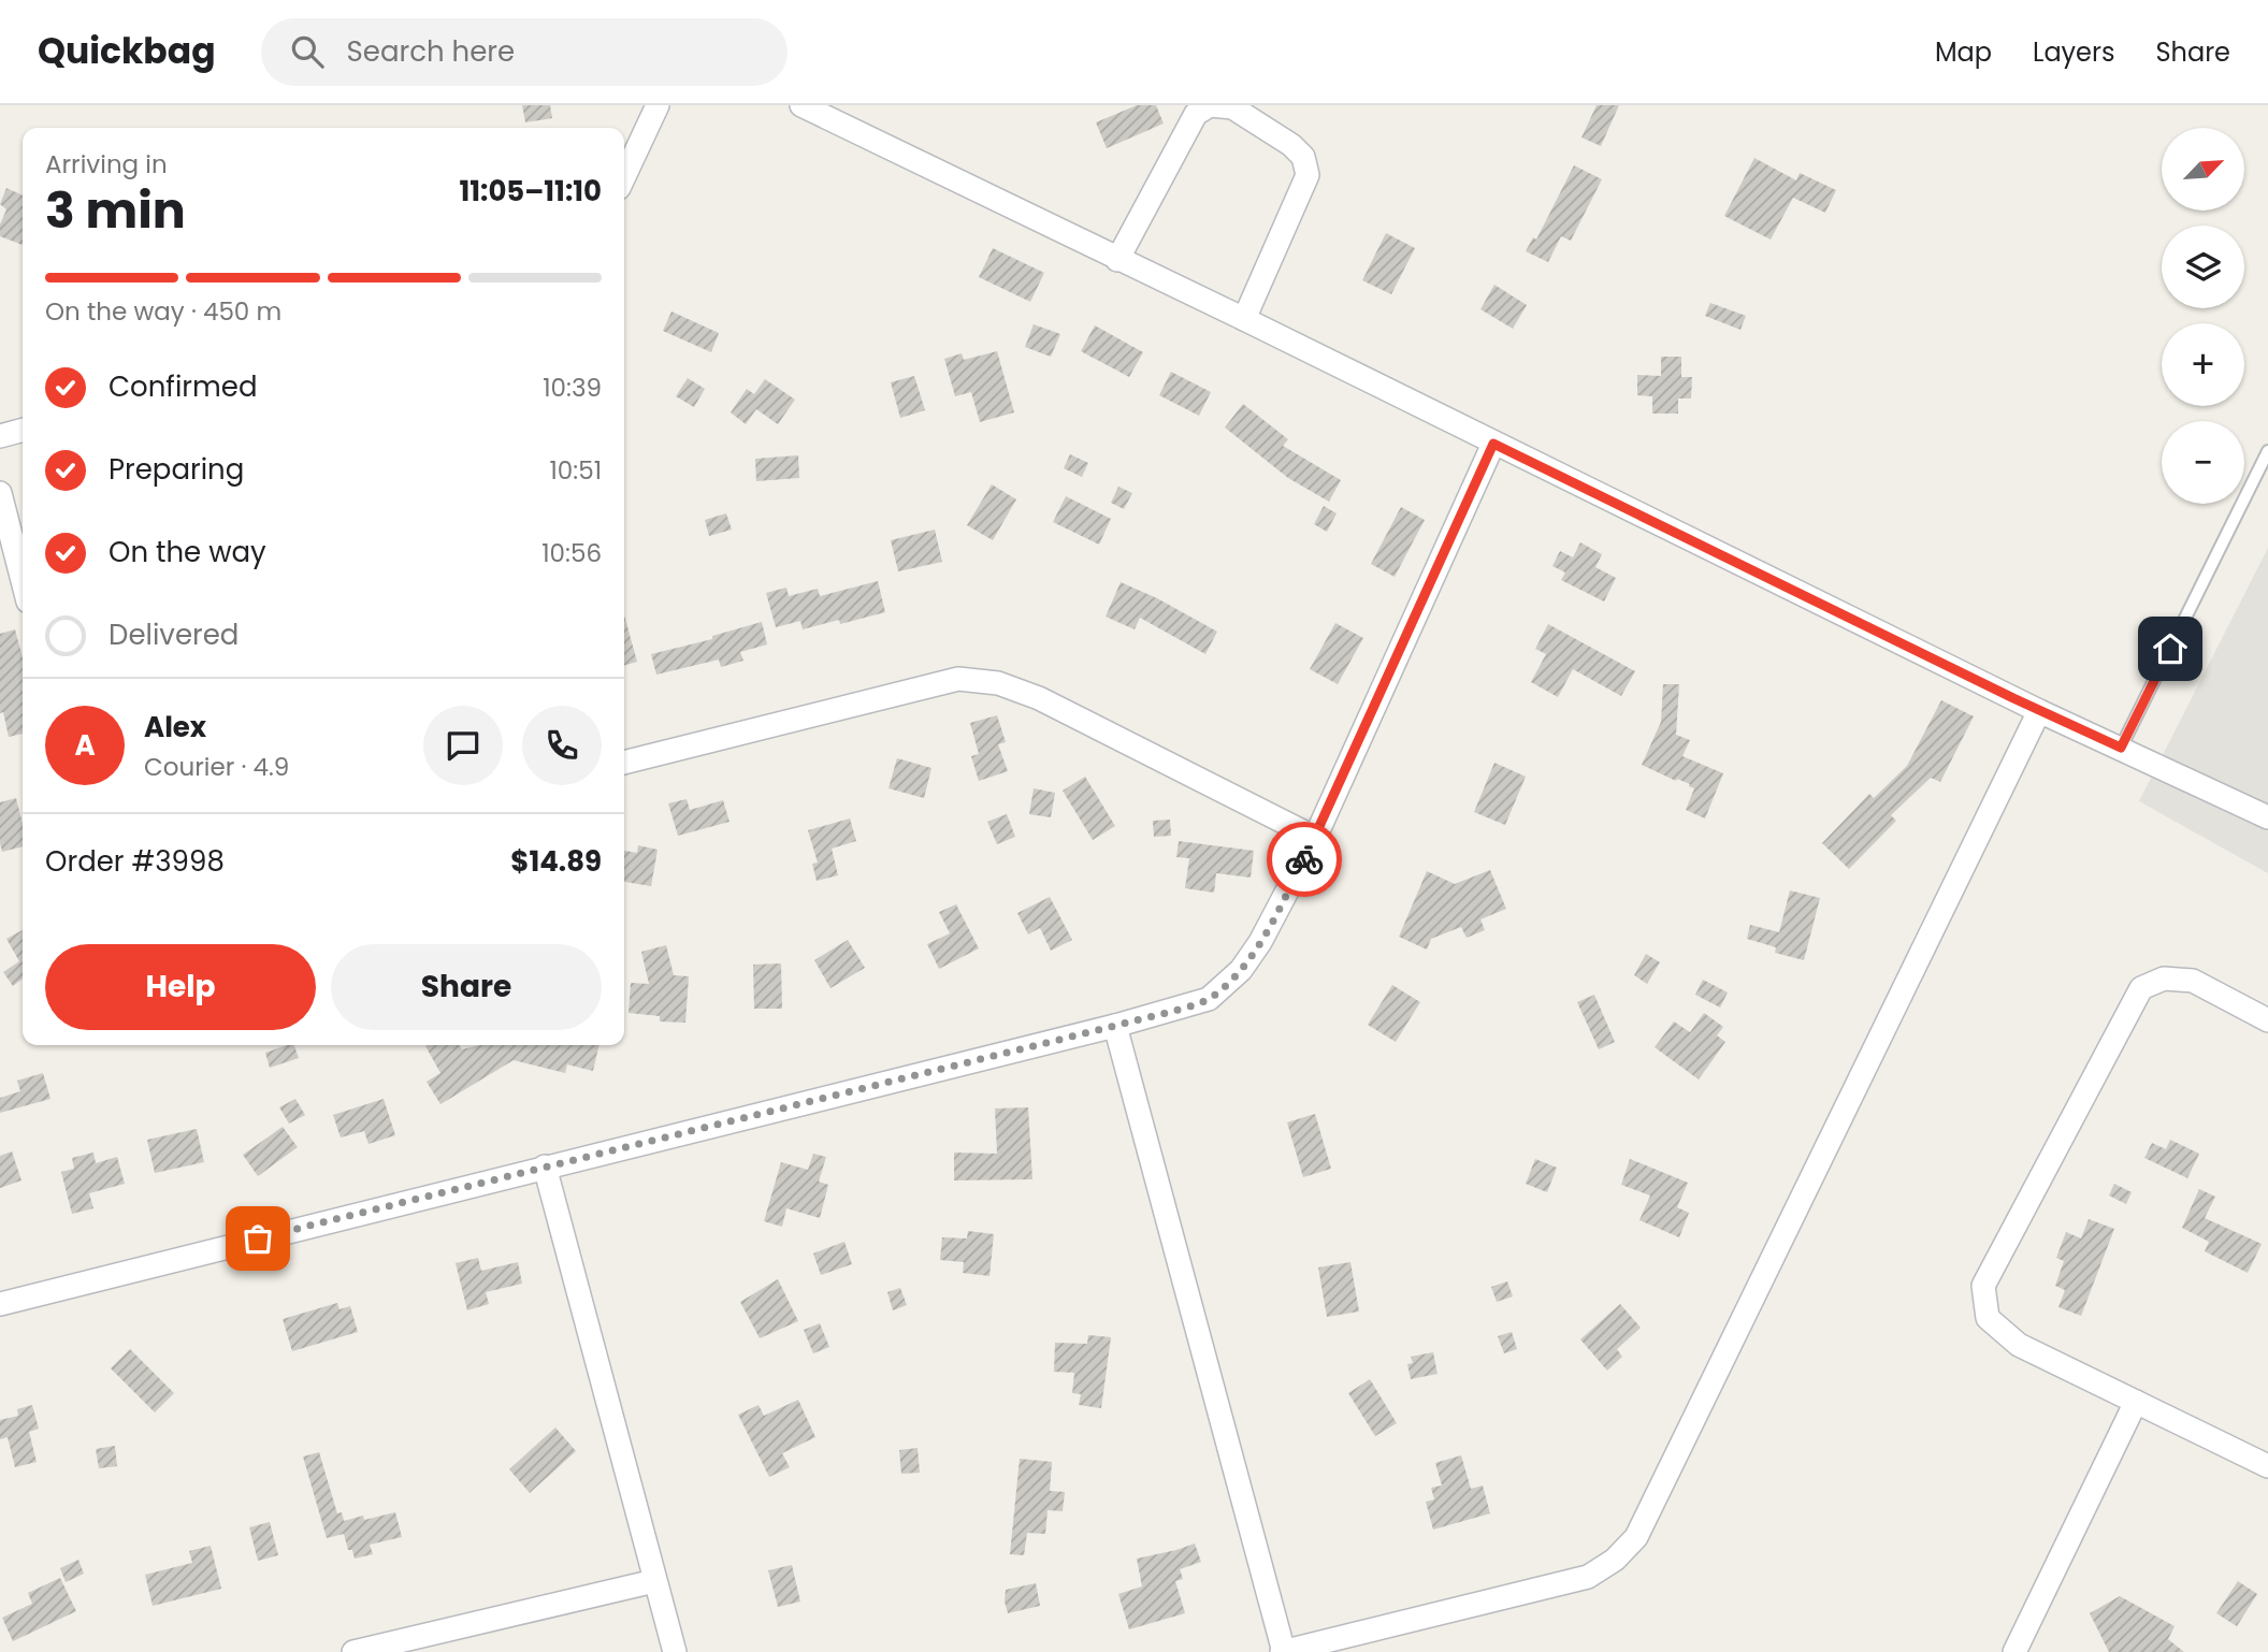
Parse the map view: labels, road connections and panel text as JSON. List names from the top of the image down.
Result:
{
  "north": "top right",
  "page": {
    "header": "Quickbag",
    "search": "Search here",
    "nav": ["Map", "Layers", "Share"],
    "map_buttons": ["+", "−"],
    "heading": ["3 min", "Arriving in", "11:05–11:10"],
    "panel": [
      "Alex",
      "Courier · 4.9",
      "Order #3998",
      "$14.89"
    ],
    "bar": "On the way · 450 m",
    "list": [
      ["Confirmed", "10:39"],
      ["Preparing", "10:51"],
      ["On the way", "10:56"],
      "Delivered"
    ],
    "round": "A",
    "buttons": ["Help", "Share"]
  }
}
